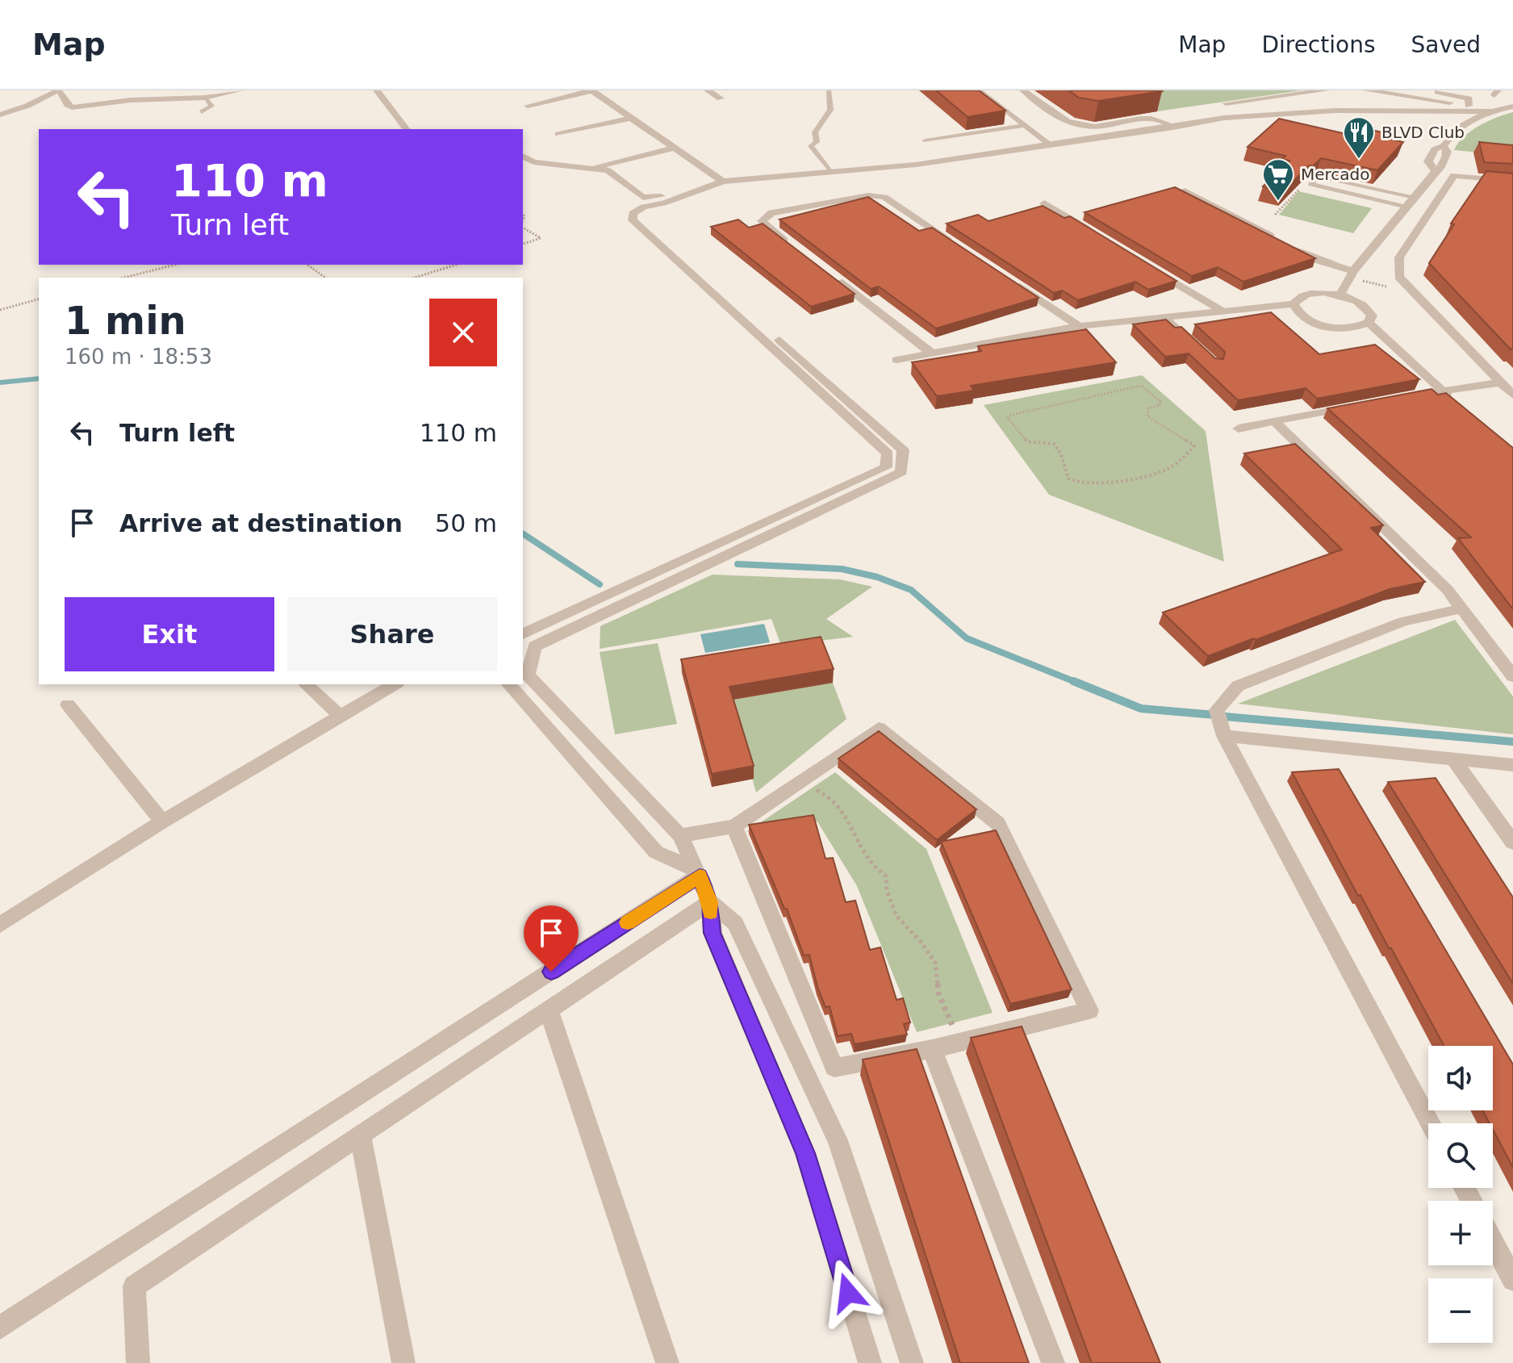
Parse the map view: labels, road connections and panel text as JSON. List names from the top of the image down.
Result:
{
  "places": {
    "restaurant": ["BLVD Club"],
    "supermarket": ["Mercado"]
  },
  "page": {
    "header": "Map",
    "nav": ["Map", "Directions", "Saved"],
    "turn": ["110 m", "Turn left"],
    "heading": ["1 min", "160 m · 18:53"],
    "list": [
      {
        "name": "Turn left",
        "value": "110 m"
      },
      {
        "name": "Arrive at destination",
        "value": "50 m"
      }
    ],
    "buttons": ["Exit", "Share"],
    "map_buttons": ["+", "−"]
  }
}
